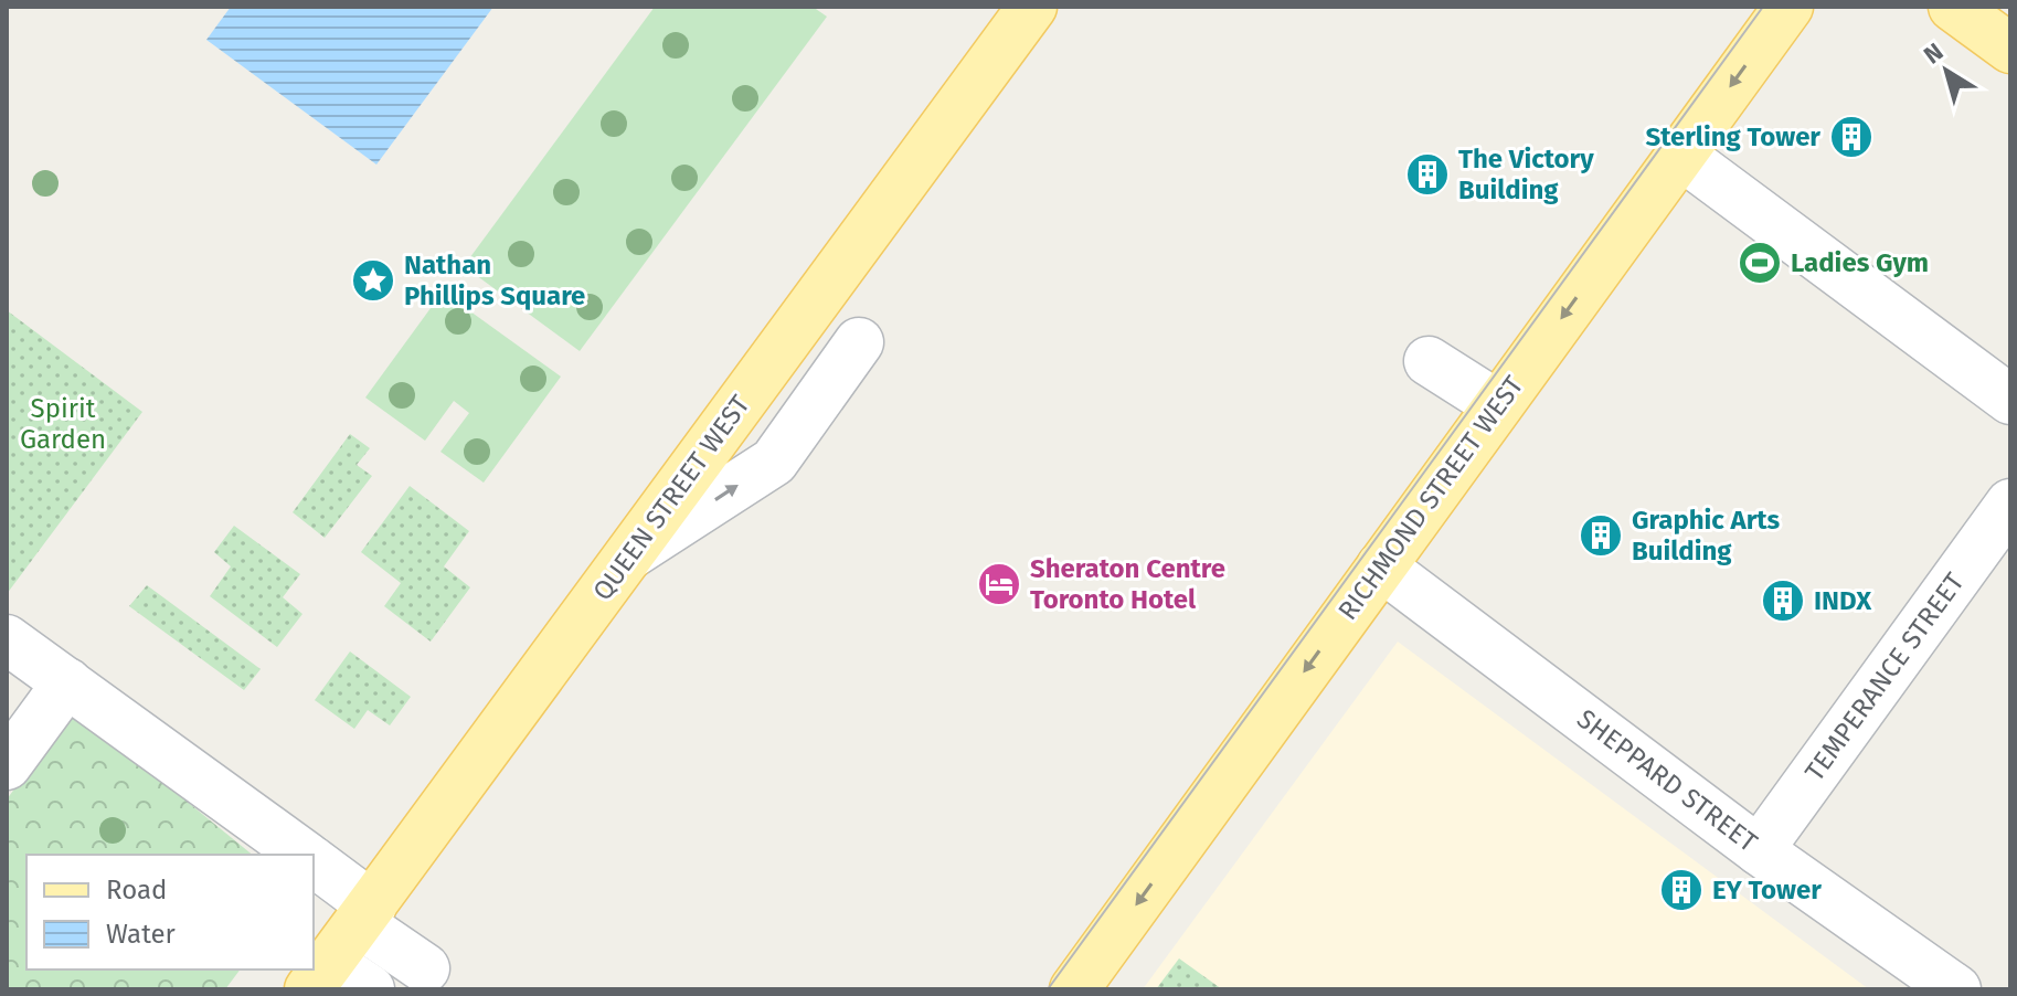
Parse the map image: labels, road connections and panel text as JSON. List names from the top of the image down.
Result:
{
  "streets": {
    "main road": ["QUEEN STREET WEST", "RICHMOND STREET WEST"],
    "street": ["TEMPERANCE STREET", "SHEPPARD STREET"]
  },
  "crossings": [
    ["RICHMOND STREET WEST", "SHEPPARD STREET"],
    ["TEMPERANCE STREET", "SHEPPARD STREET"]
  ],
  "one_way": ["RICHMOND STREET WEST"],
  "parks": ["Spirit Garden"],
  "places": {
    "building": [
      "Sterling Tower",
      "The Victory Building",
      "Graphic Arts Building",
      "INDX",
      "EY Tower"
    ],
    "sports": ["Ladies Gym"],
    "place": ["Nathan Phillips Square"],
    "hotel": ["Sheraton Centre Toronto Hotel"]
  },
  "legend": ["Road", "Water"],
  "north": "top left"
}
